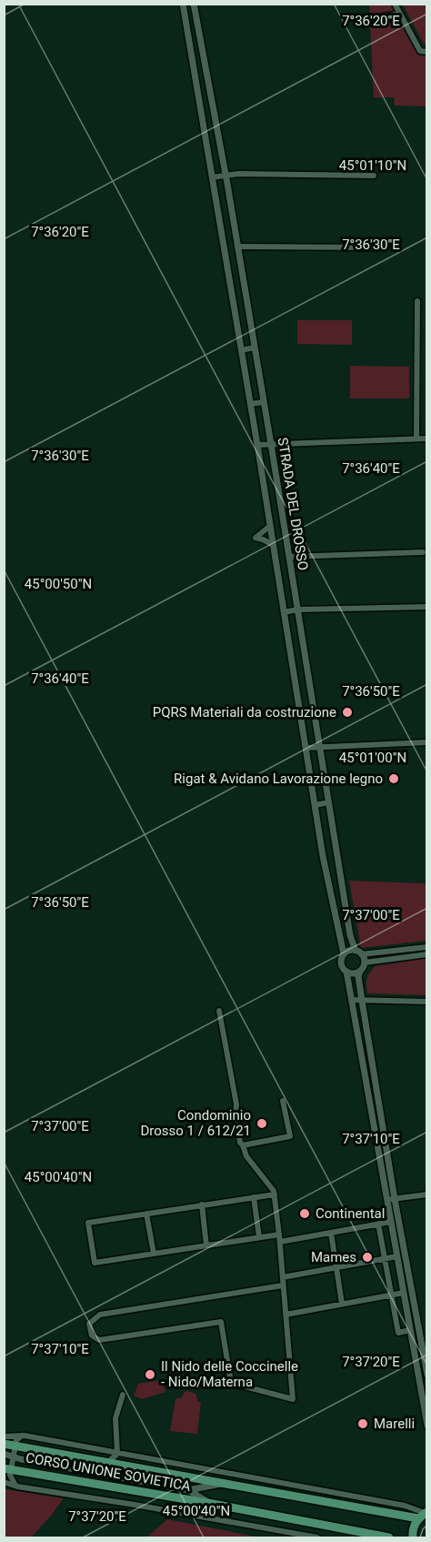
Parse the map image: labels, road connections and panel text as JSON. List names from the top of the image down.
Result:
{
  "streets": {
    "main road": ["CORSO UNIONE SOVIETICA"],
    "street": ["STRADA DEL DROSSO"]
  },
  "places": [
    "PQRS Materiali da costruzione",
    "Rigat & Avidano Lavorazione legno",
    "Condominio Drosso 1 / 612/21",
    "Continental",
    "Mames",
    "Il Nido delle Coccinelle - Nido/Materna",
    "Marelli"
  ],
  "coordinates": [
    "7°36'20\"E",
    "45°01'10\"N",
    "7°36'30\"E",
    "7°36'40\"E",
    "45°00'50\"N",
    "7°36'50\"E",
    "45°01'00\"N",
    "7°37'00\"E",
    "7°37'10\"E",
    "45°00'40\"N",
    "7°37'20\"E"
  ]
}
